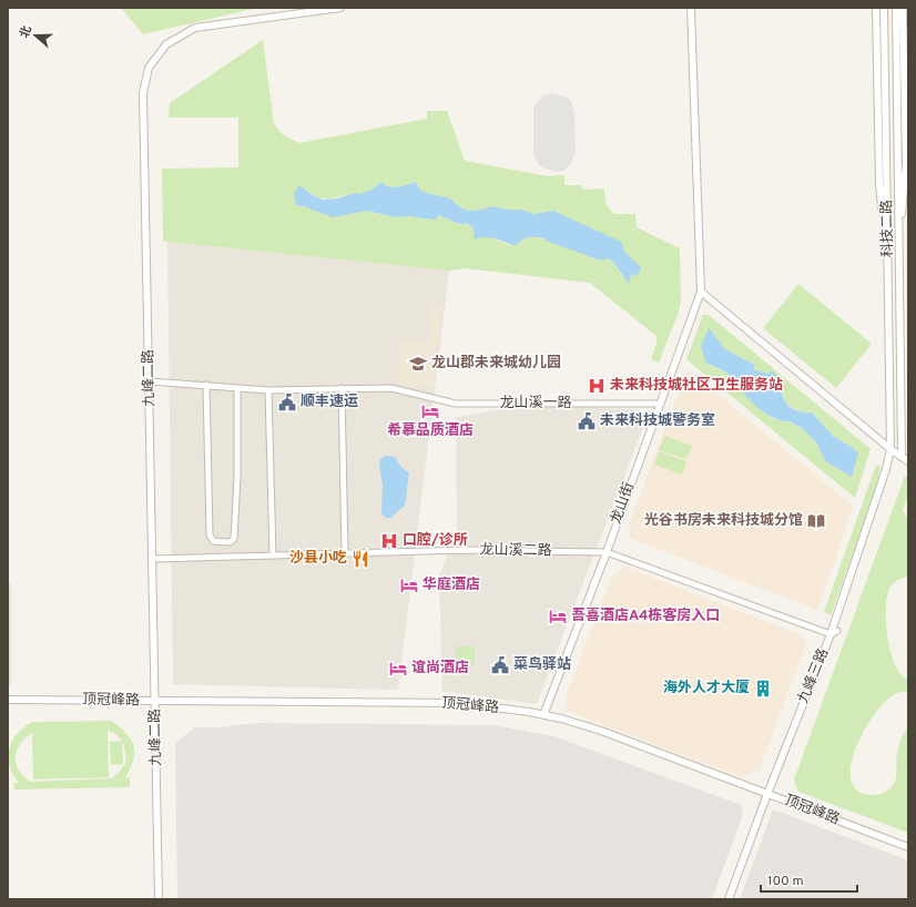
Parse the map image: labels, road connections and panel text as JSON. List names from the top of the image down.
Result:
{
  "streets": {
    "street": [
      "科技二路",
      "九峰二路",
      "龙山溪一路",
      "龙山街",
      "龙山溪二路",
      "九峰三路",
      "顶冠峰路"
    ]
  },
  "crossings": [
    ["科技二路", "九峰三路"],
    ["九峰二路", "龙山溪一路"],
    ["九峰二路", "龙山溪二路"],
    ["九峰二路", "顶冠峰路"],
    ["龙山溪一路", "龙山街"],
    ["龙山街", "龙山溪二路"],
    ["龙山街", "顶冠峰路"],
    ["龙山溪二路", "九峰三路"],
    ["九峰三路", "顶冠峰路"]
  ],
  "places": {
    "school or university": ["龙山郡未来城幼儿园"],
    "hospital": ["未来科技城社区卫生服务站", "口腔/诊所"],
    "public building": ["顺丰速运", "未来科技城警务室", "菜鸟驿站"],
    "hotel": [
      "希慕品质酒店",
      "华庭酒店",
      "吾喜酒店A4栋客房入口",
      "谊尚酒店"
    ],
    "library": ["光谷书房·未来科技城分馆"],
    "restaurant": ["沙县小吃"],
    "building": ["海外人才大厦"]
  },
  "scale_bar": "100 m",
  "north": "left"
}
